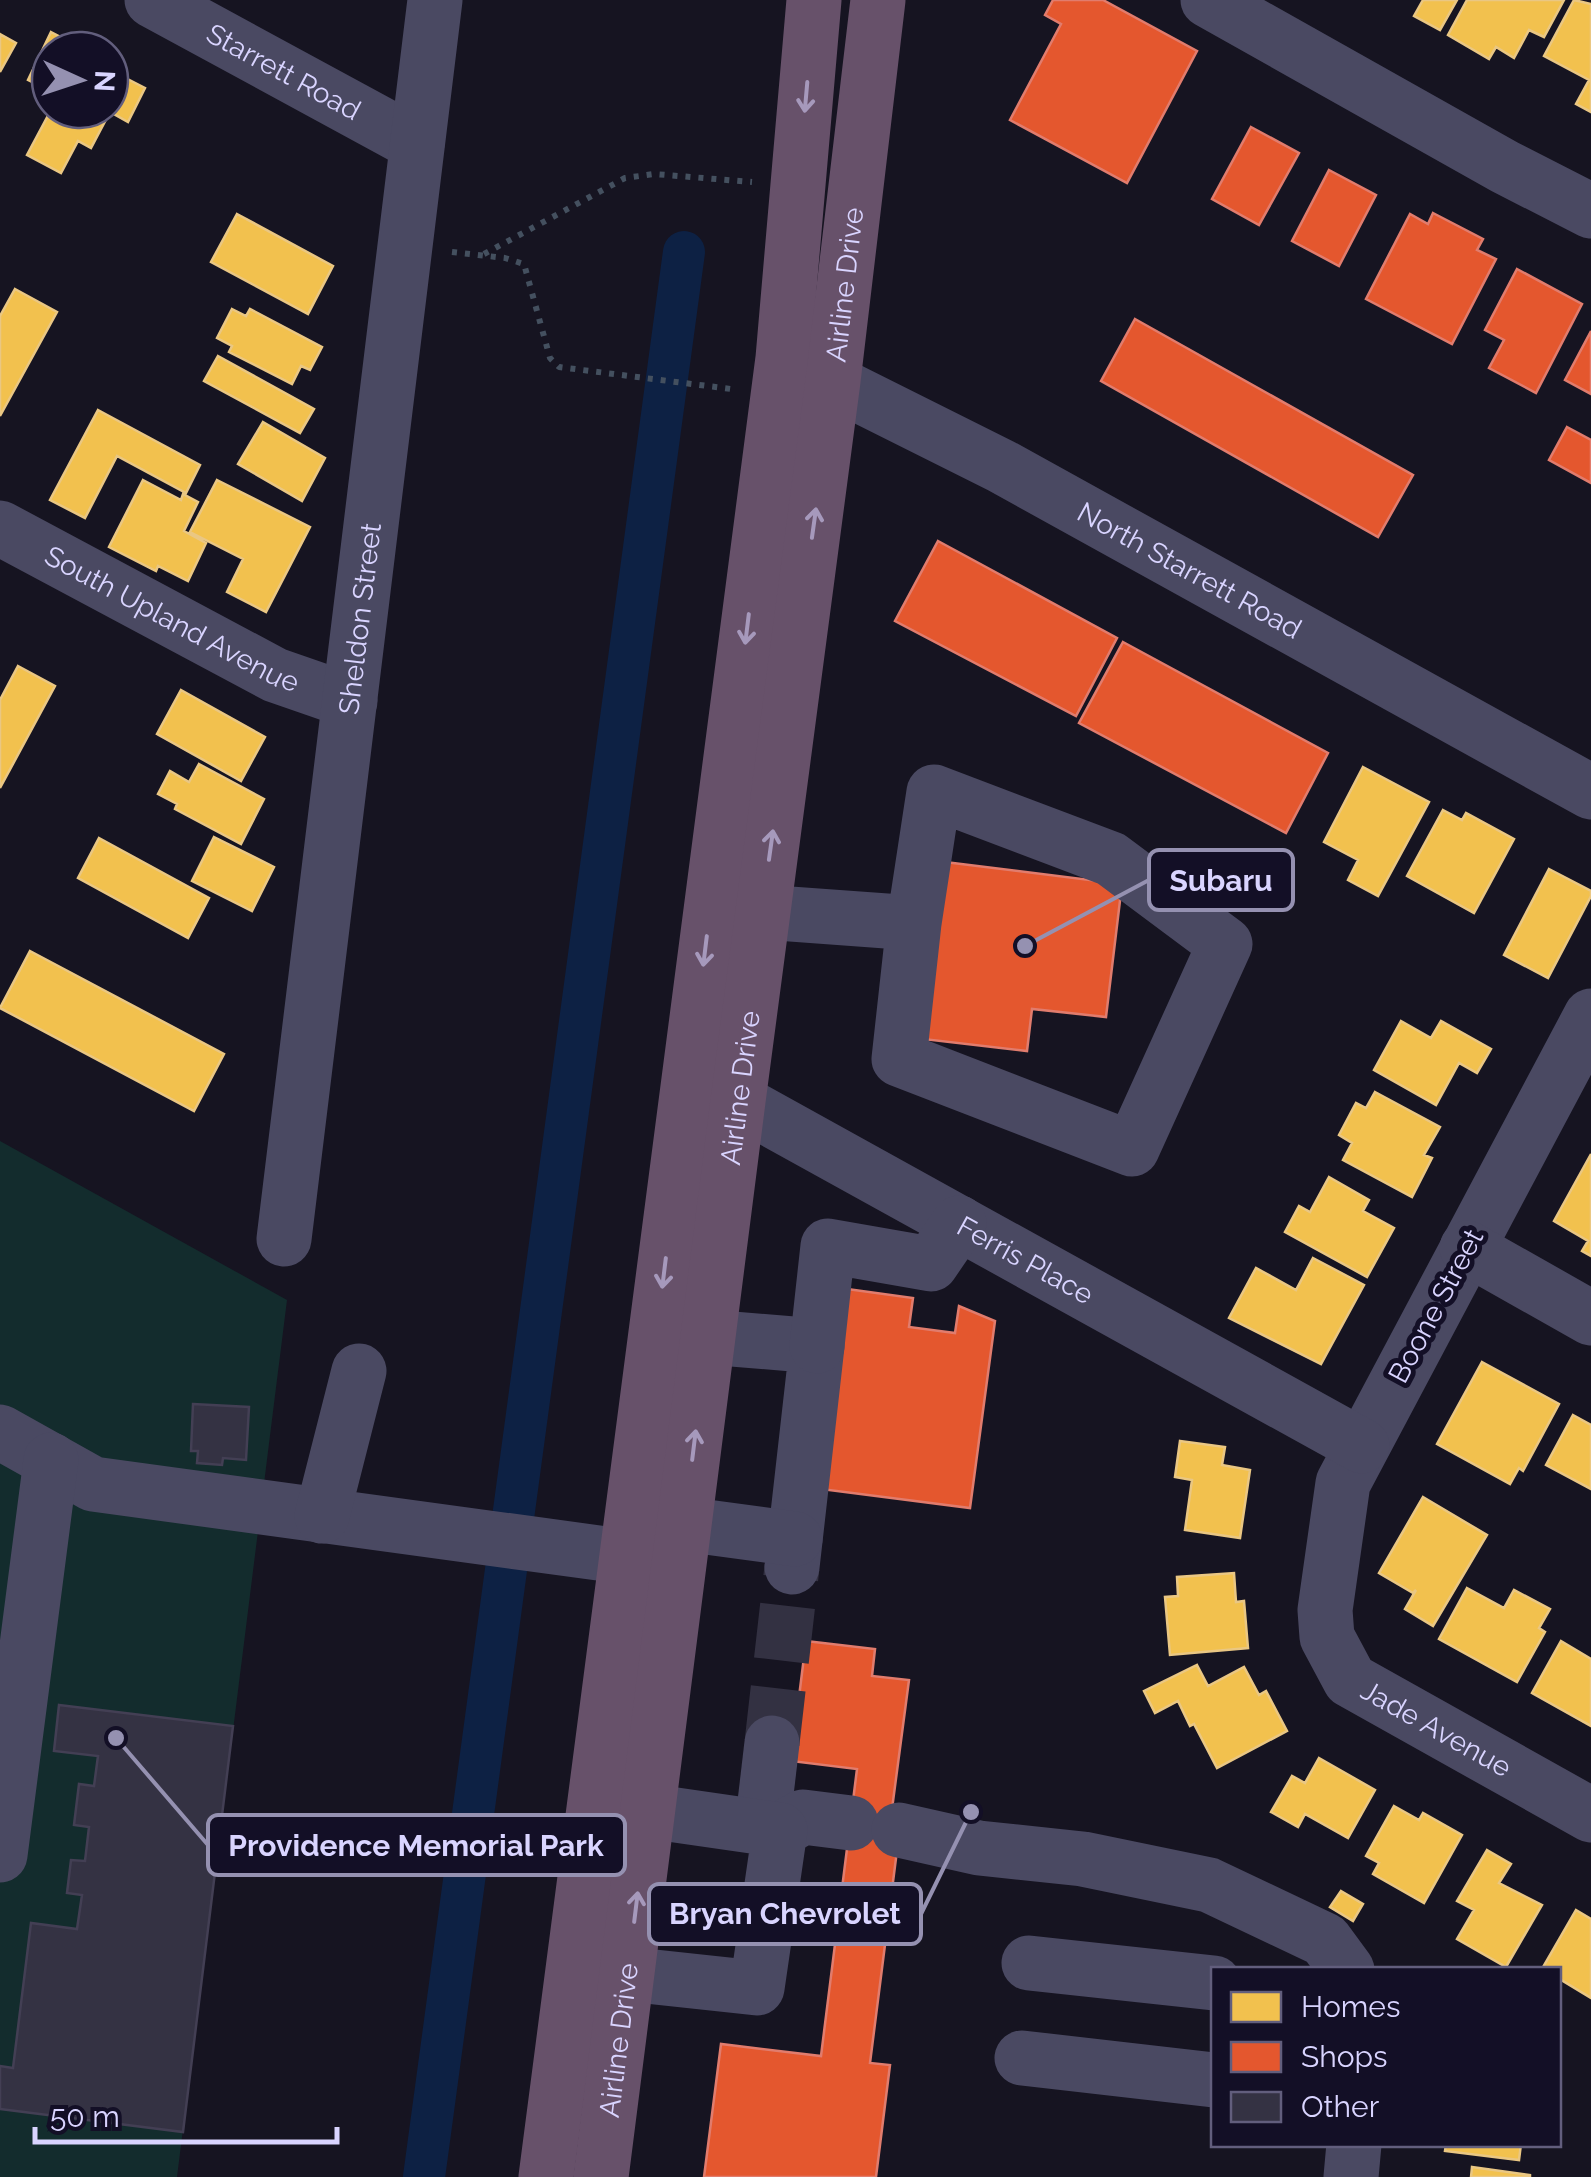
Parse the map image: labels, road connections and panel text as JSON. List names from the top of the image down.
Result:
{
  "streets": {
    "highway": ["Airline Drive"],
    "street": [
      "Starrett Road",
      "North Starrett Road",
      "South Upland Avenue",
      "Sheldon Street",
      "Ferris Place",
      "Boone Street",
      "Jade Avenue"
    ]
  },
  "crossings": [
    ["Starrett Road", "Sheldon Street"],
    ["Airline Drive", "North Starrett Road"],
    ["Airline Drive", "Ferris Place"],
    ["South Upland Avenue", "Sheldon Street"],
    ["Ferris Place", "Boone Street"],
    ["Boone Street", "Jade Avenue"]
  ],
  "places": ["Subaru", "Providence Memorial Park", "Bryan Chevrolet"],
  "legend": ["Homes", "Shops", "Other"],
  "scale_bar": "50 m",
  "north": "right"
}
